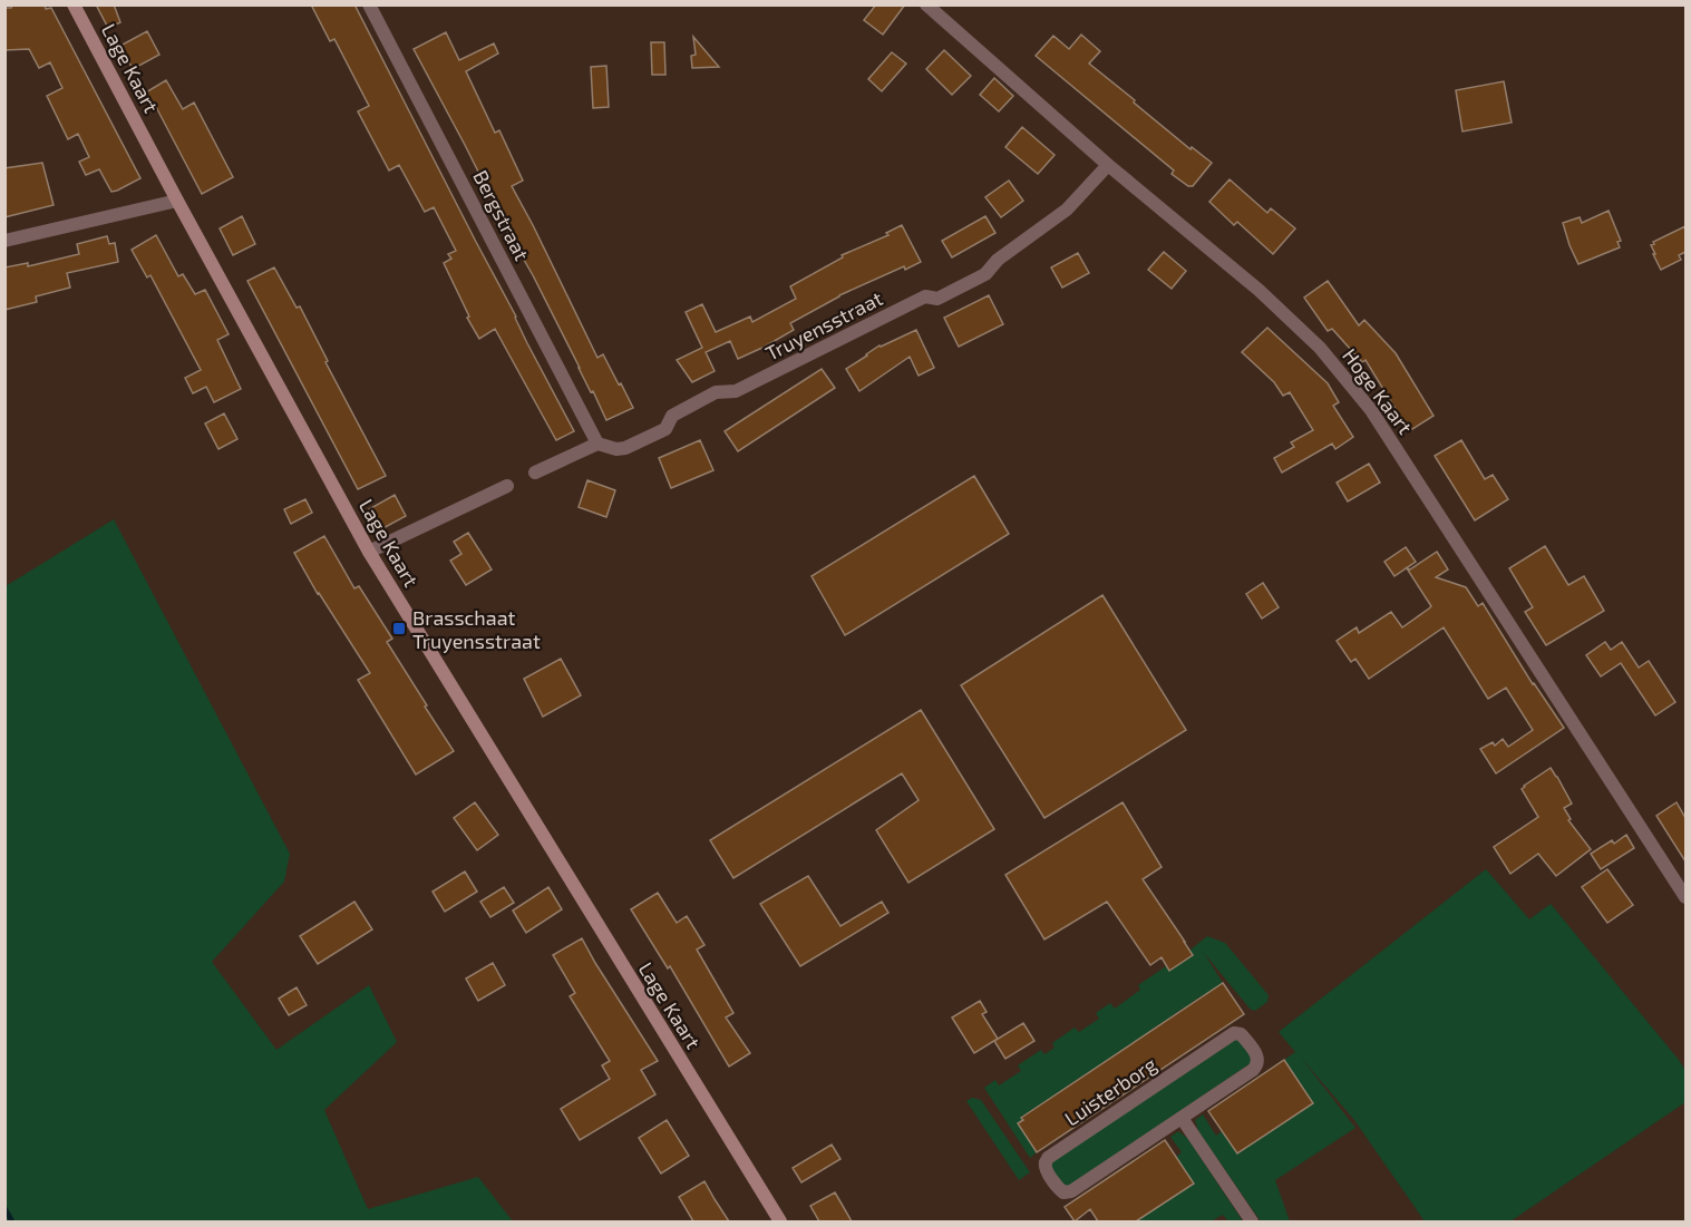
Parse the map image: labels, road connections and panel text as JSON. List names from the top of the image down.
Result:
{
  "streets": {
    "street": [
      "Lage Kaart",
      "Bergstraat",
      "Truyensstraat",
      "Hoge Kaart",
      "Luisterborg"
    ]
  },
  "crossings": [
    ["Bergstraat", "Truyensstraat"],
    ["Truyensstraat", "Hoge Kaart"]
  ],
  "places": {
    "transit": ["Brasschaat Truyensstraat"]
  }
}
